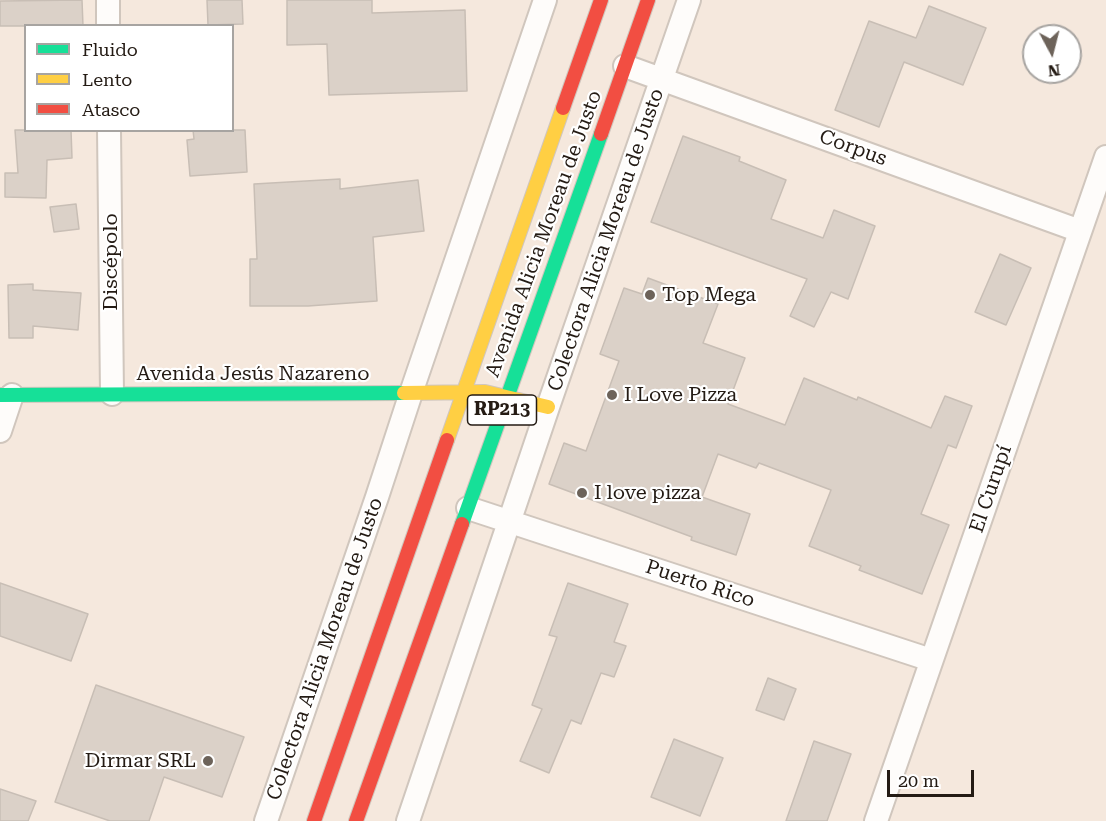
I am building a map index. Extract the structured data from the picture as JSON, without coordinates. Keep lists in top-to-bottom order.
{
  "streets": {
    "main road": ["Avenida Alicia Moreau de Justo", "Avenida Jesús Nazareno", "RP213"],
    "street": [
      "Corpus",
      "Colectora Alicia Moreau de Justo",
      "Discépolo",
      "El Curupí",
      "Puerto Rico"
    ]
  },
  "crossings": [
    ["Corpus", "Avenida Alicia Moreau de Justo"],
    ["Corpus", "Colectora Alicia Moreau de Justo"],
    ["Corpus", "El Curupí"],
    ["Avenida Alicia Moreau de Justo", "Avenida Jesús Nazareno"],
    ["Avenida Alicia Moreau de Justo", "Puerto Rico"],
    ["Colectora Alicia Moreau de Justo", "Avenida Jesús Nazareno"],
    ["Colectora Alicia Moreau de Justo", "Puerto Rico"],
    ["Discépolo", "Avenida Jesús Nazareno"],
    ["El Curupí", "Puerto Rico"]
  ],
  "places": [
    "Top Mega",
    "I Love Pizza",
    "I love pizza",
    "Dirmar SRL"
  ],
  "legend": ["Fluido", "Lento", "Atasco"],
  "scale_bar": "20 m",
  "north": "bottom"
}
